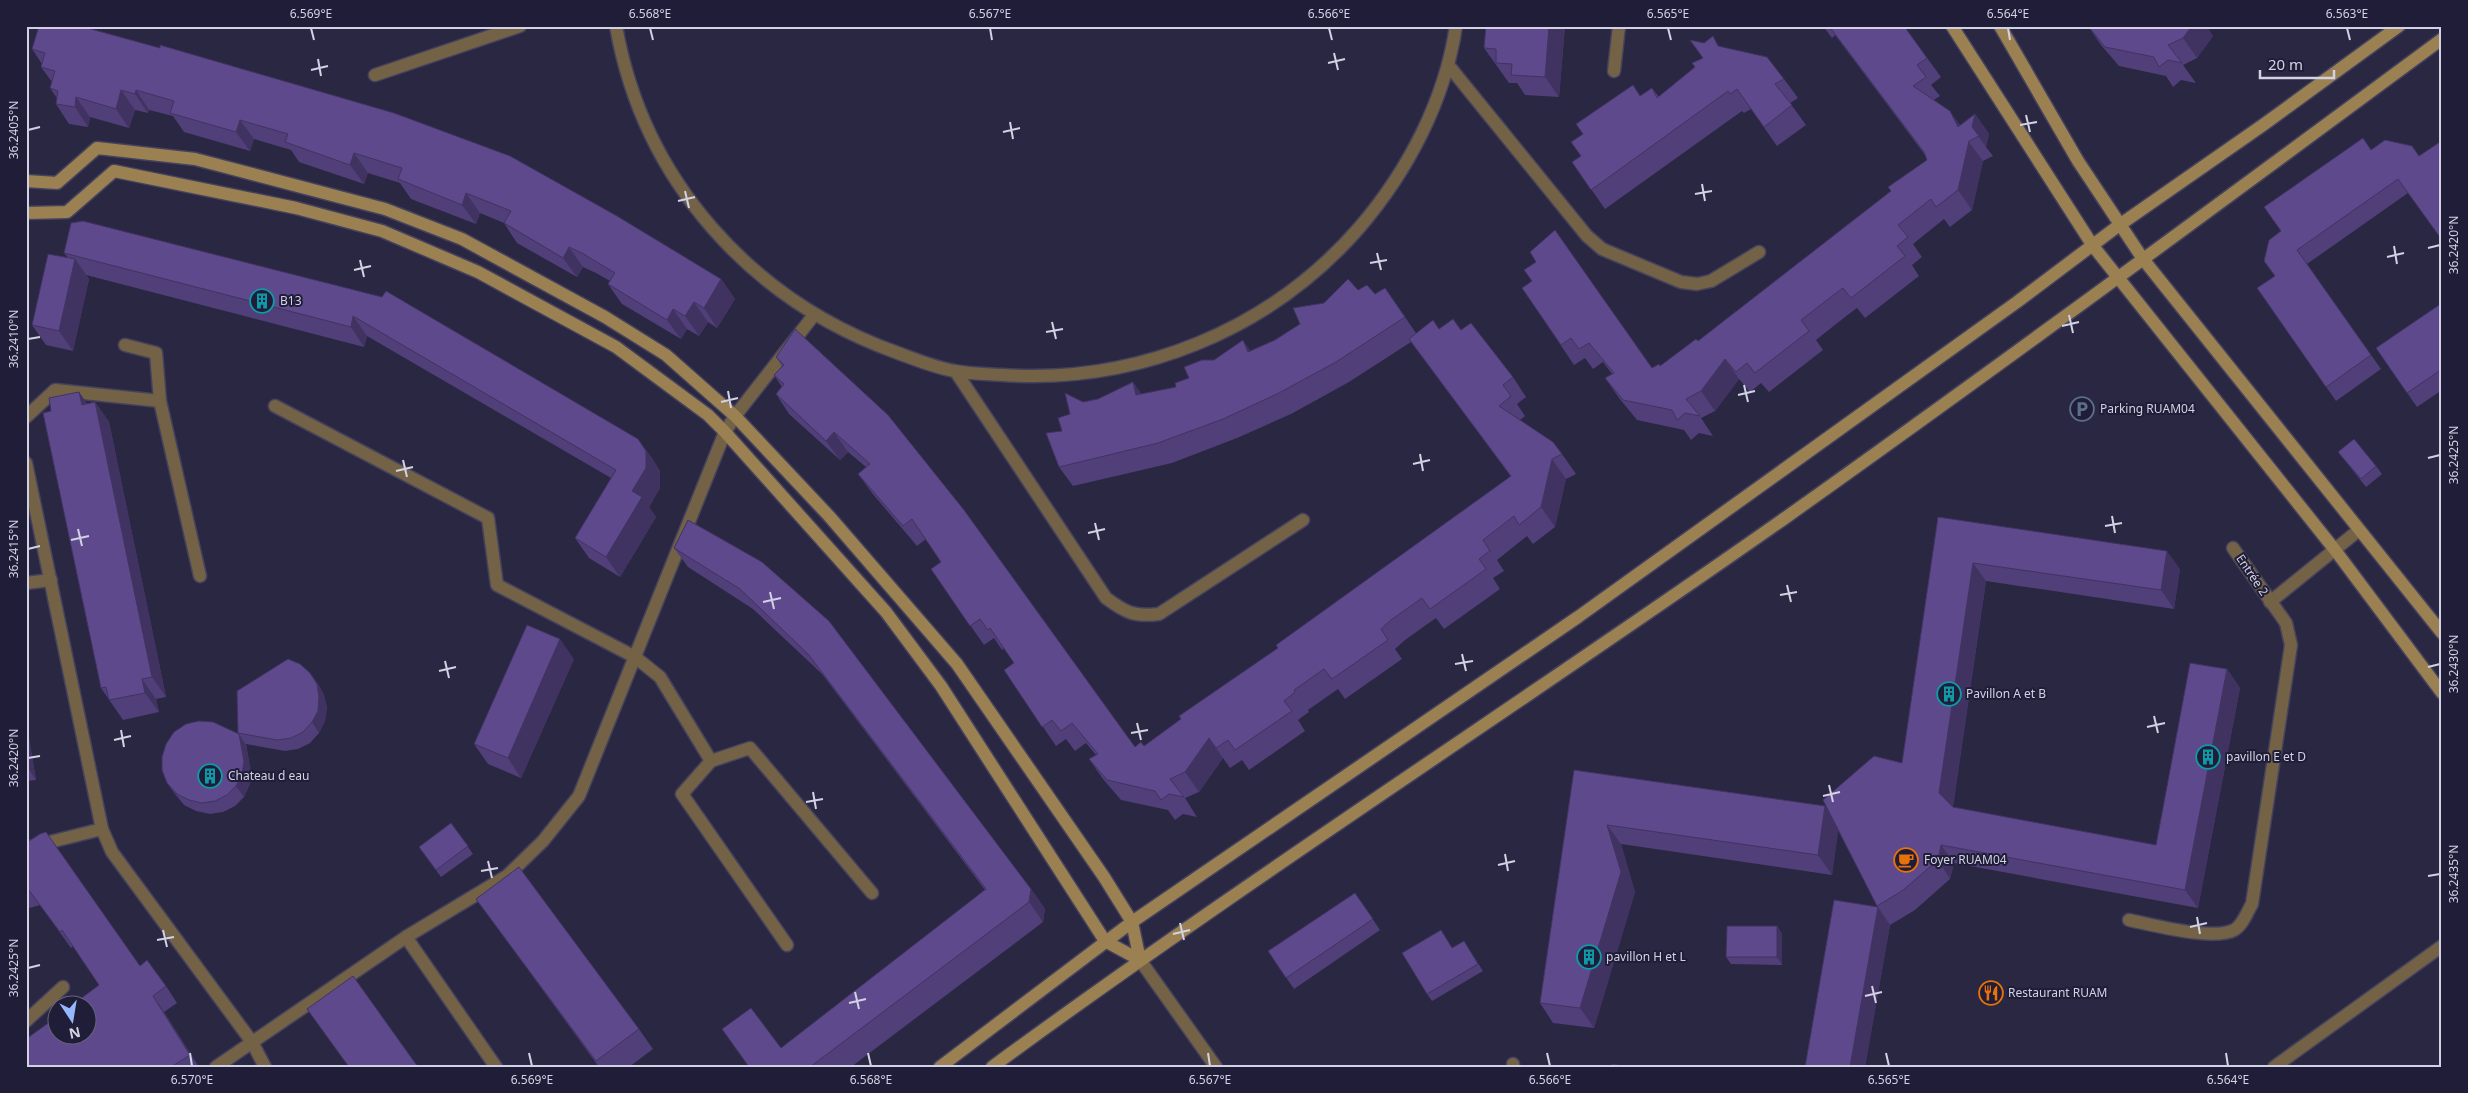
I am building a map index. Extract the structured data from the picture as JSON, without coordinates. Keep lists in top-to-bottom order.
{
  "streets": {
    "street": ["Entrée 2"]
  },
  "places": {
    "building": [
      "B13",
      "Pavillon A et B",
      "pavillon E et D",
      "Chateau d eau",
      "pavillon H et L"
    ],
    "parking": ["Parking RUAM04"],
    "cafe": ["Foyer RUAM04"],
    "restaurant": ["Restaurant RUAM"]
  },
  "scale_bar": "20 m",
  "north": "bottom",
  "coordinates": [
    "6.569°E",
    "6.568°E",
    "6.567°E",
    "6.566°E",
    "6.565°E",
    "6.564°E",
    "6.563°E",
    "36.2405°N",
    "36.2420°N",
    "36.2410°N",
    "36.2425°N",
    "36.2415°N",
    "36.2430°N",
    "36.2435°N",
    "6.570°E"
  ]
}
